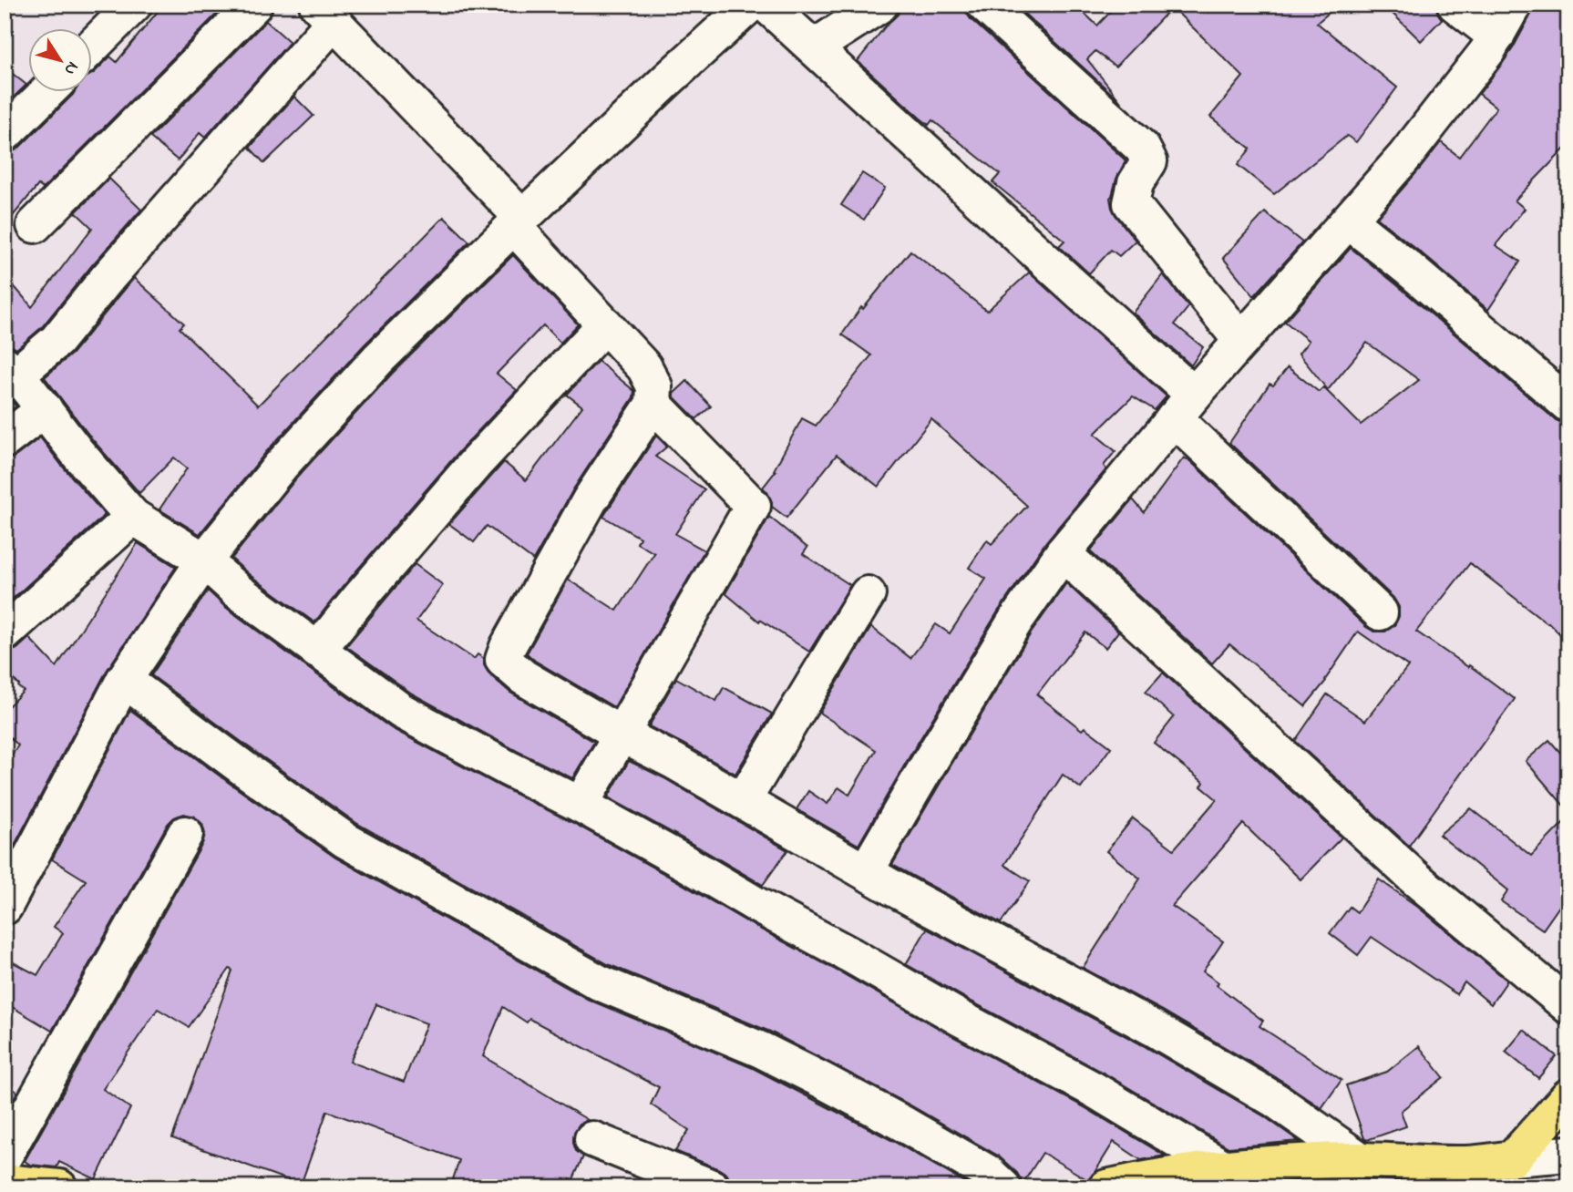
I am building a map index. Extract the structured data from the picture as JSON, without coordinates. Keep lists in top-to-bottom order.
{
  "north": "bottom right"
}
